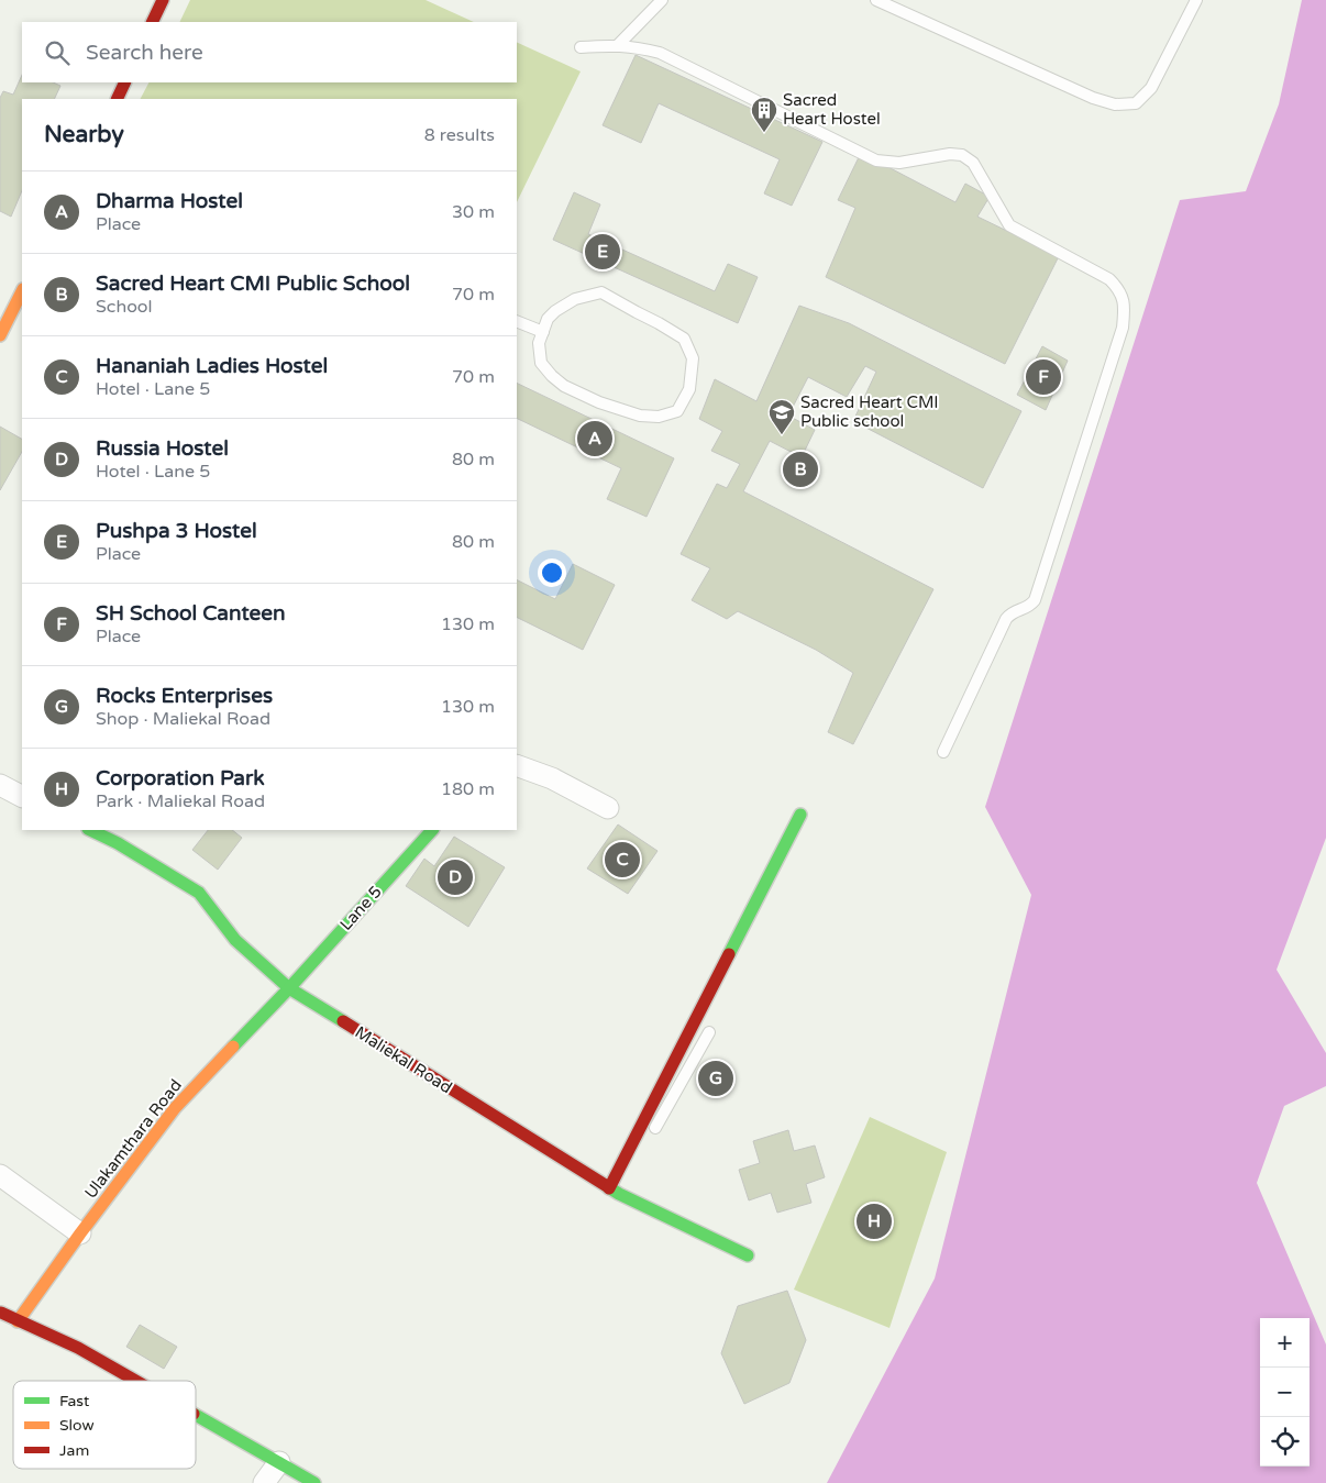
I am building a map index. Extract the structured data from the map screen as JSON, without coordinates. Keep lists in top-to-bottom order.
{
  "streets": {
    "street": ["Lane 5", "Maliekal Road", "Ulakamthara Road"]
  },
  "crossings": [
    ["Lane 5", "Maliekal Road"],
    ["Lane 5", "Ulakamthara Road"],
    ["Maliekal Road", "Ulakamthara Road"]
  ],
  "places": {
    "building": ["Sacred Heart Hostel"],
    "school or university": ["Sacred Heart CMI Public school"]
  },
  "legend": ["Fast", "Slow", "Jam"],
  "page": {
    "search": "Search here",
    "heading": ["Nearby", "8 results"],
    "list": [
      {
        "mark": "A",
        "name": "Dharma Hostel",
        "note": "Place",
        "value": "30 m"
      },
      {
        "mark": "B",
        "name": "Sacred Heart CMI Public School",
        "note": "School",
        "value": "70 m"
      },
      {
        "mark": "C",
        "name": "Hananiah Ladies Hostel",
        "note": "Hotel · Lane 5",
        "value": "70 m"
      },
      {
        "mark": "D",
        "name": "Russia Hostel",
        "note": "Hotel · Lane 5",
        "value": "80 m"
      },
      {
        "mark": "E",
        "name": "Pushpa 3 Hostel",
        "note": "Place",
        "value": "80 m"
      },
      {
        "mark": "F",
        "name": "SH School Canteen",
        "note": "Place",
        "value": "130 m"
      },
      {
        "mark": "G",
        "name": "Rocks Enterprises",
        "note": "Shop · Maliekal Road",
        "value": "130 m"
      },
      {
        "mark": "H",
        "name": "Corporation Park",
        "note": "Park · Maliekal Road",
        "value": "180 m"
      }
    ],
    "pins": [
      "E",
      "F",
      "A",
      "B",
      "C",
      "D",
      "G",
      "H"
    ],
    "map_buttons": ["+", "−"]
  }
}
